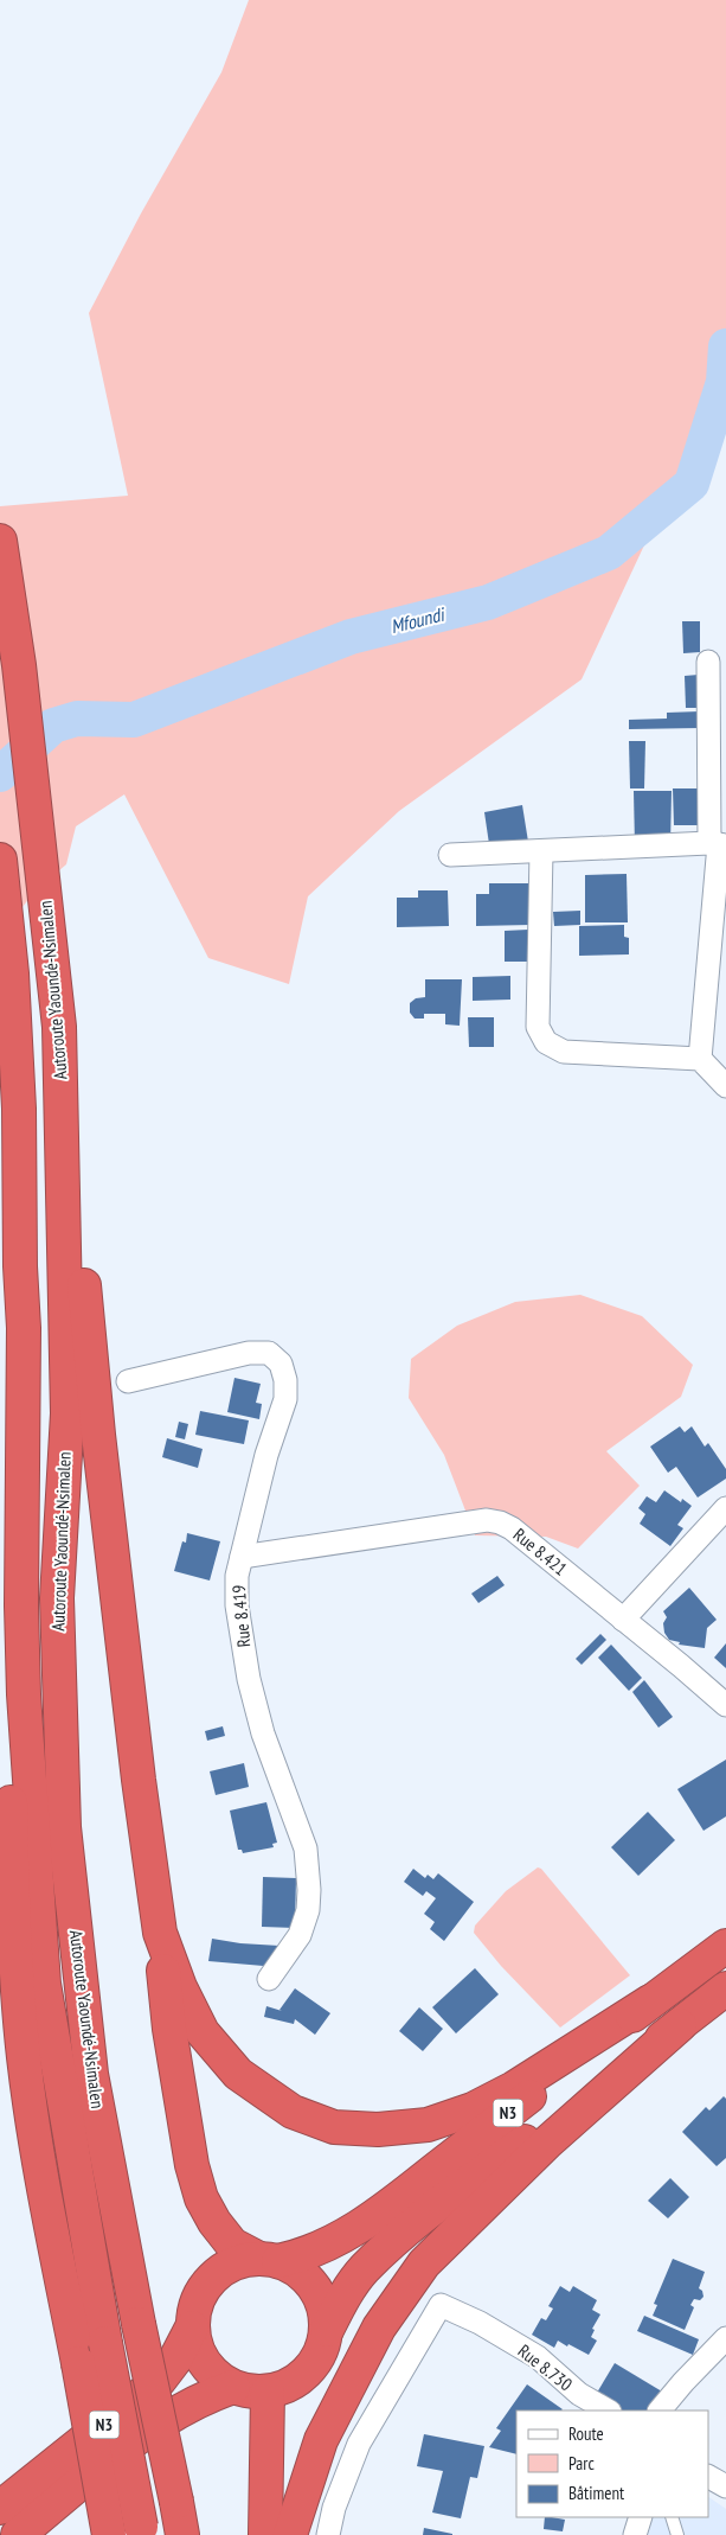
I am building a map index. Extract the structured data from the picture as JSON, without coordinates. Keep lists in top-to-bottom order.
{
  "streets": {
    "highway": ["Autoroute Yaoundé-Nsimalen", "N3"],
    "street": ["Rue 8.421", "Rue 8.419", "Rue 8.730"]
  },
  "crossings": [
    ["Rue 8.421", "Rue 8.419"]
  ],
  "water": ["Mfoundi"],
  "legend": ["Route", "Parc", "Bâtiment"]
}
